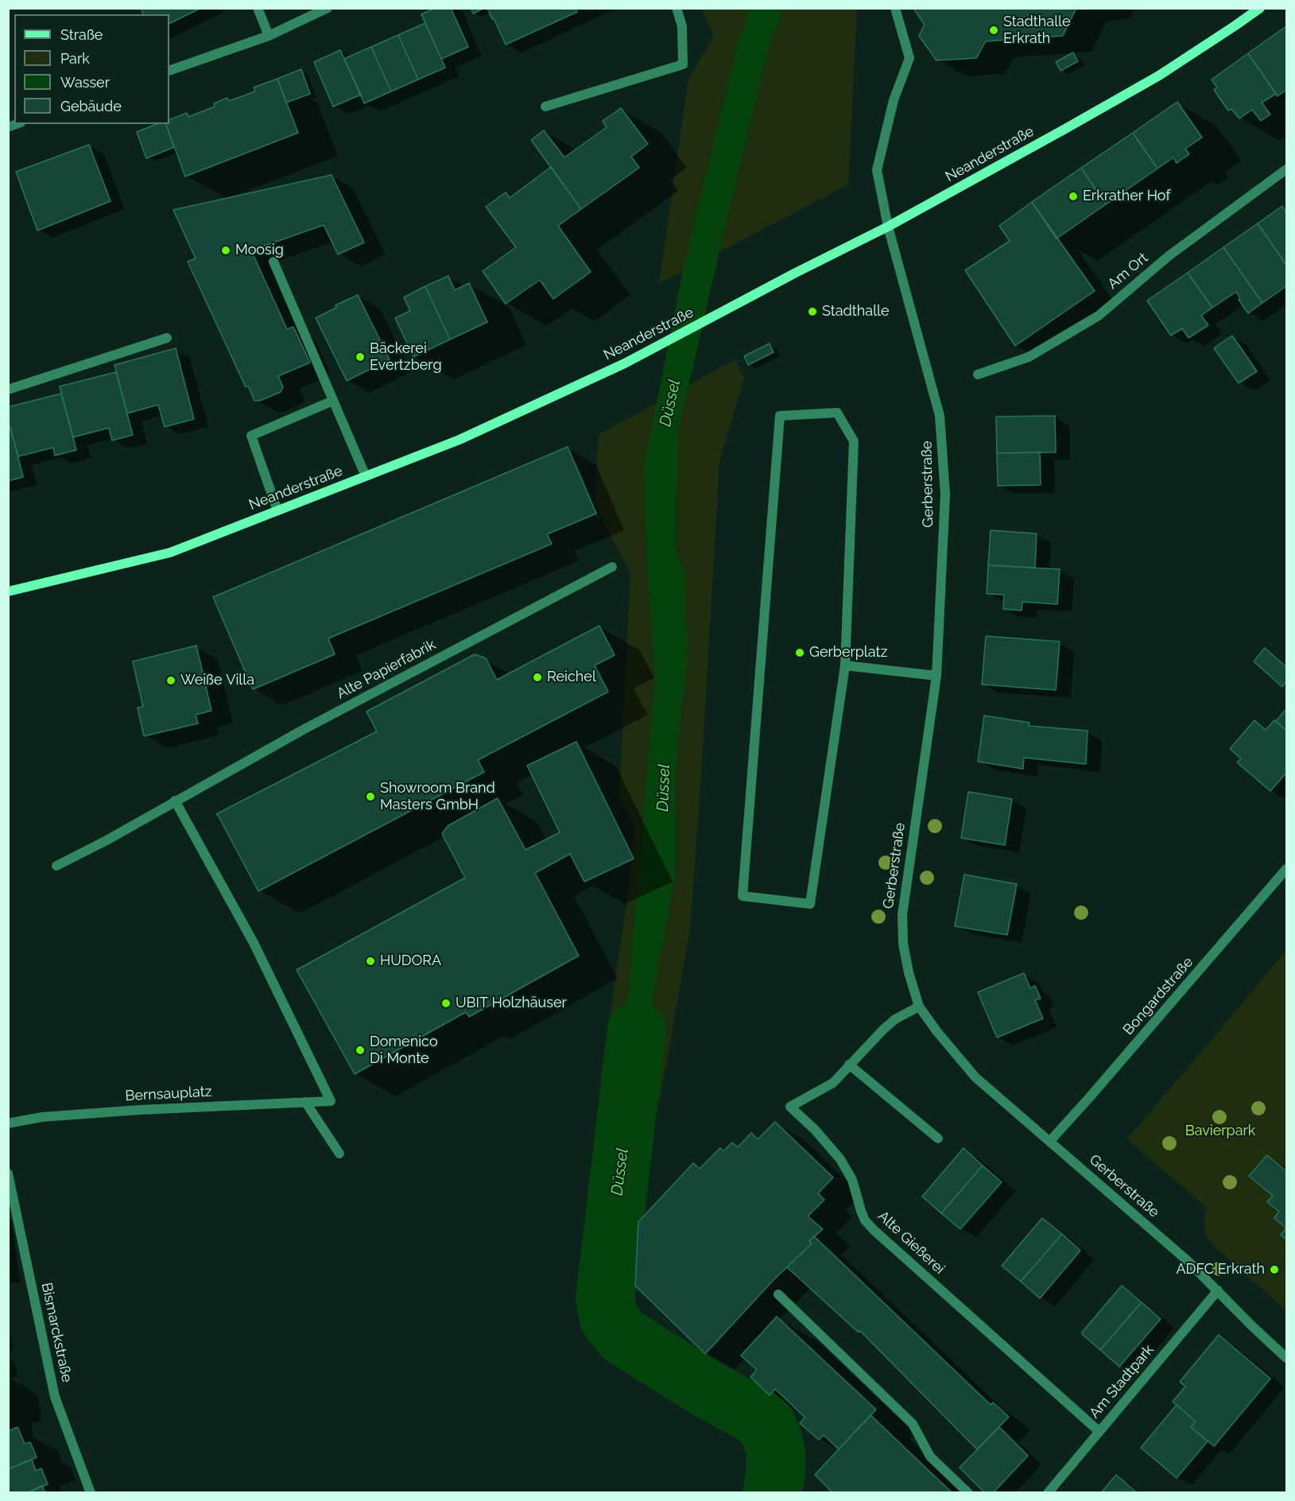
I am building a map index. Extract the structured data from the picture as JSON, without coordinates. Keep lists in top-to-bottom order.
{
  "streets": {
    "main road": ["Neanderstraße"],
    "street": [
      "Am Ort",
      "Gerberstraße",
      "Alte Papierfabrik",
      "Bongardstraße",
      "Bernsauplatz",
      "Alte Gießerei",
      "Bismarckstraße",
      "Am Stadtpark"
    ]
  },
  "crossings": [
    ["Neanderstraße", "Gerberstraße"],
    ["Gerberstraße", "Bongardstraße"],
    ["Gerberstraße", "Alte Gießerei"],
    ["Gerberstraße", "Am Stadtpark"],
    ["Alte Papierfabrik", "Bernsauplatz"],
    ["Alte Gießerei", "Am Stadtpark"]
  ],
  "water": ["Düssel"],
  "parks": ["Bavierpark"],
  "places": [
    "Stadthalle Erkrath",
    "Erkrather Hof",
    "Moosig",
    "Stadthalle",
    "Bäckerei Evertzberg",
    "Gerberplatz",
    "Reichel",
    "Weiße Villa",
    "Showroom Brand Masters GmbH",
    "HUDORA",
    "UBIT Holzhäuser",
    "Domenico Di Monte",
    "ADFC Erkrath"
  ],
  "legend": [
    "Straße",
    "Park",
    "Wasser",
    "Gebäude"
  ]
}
